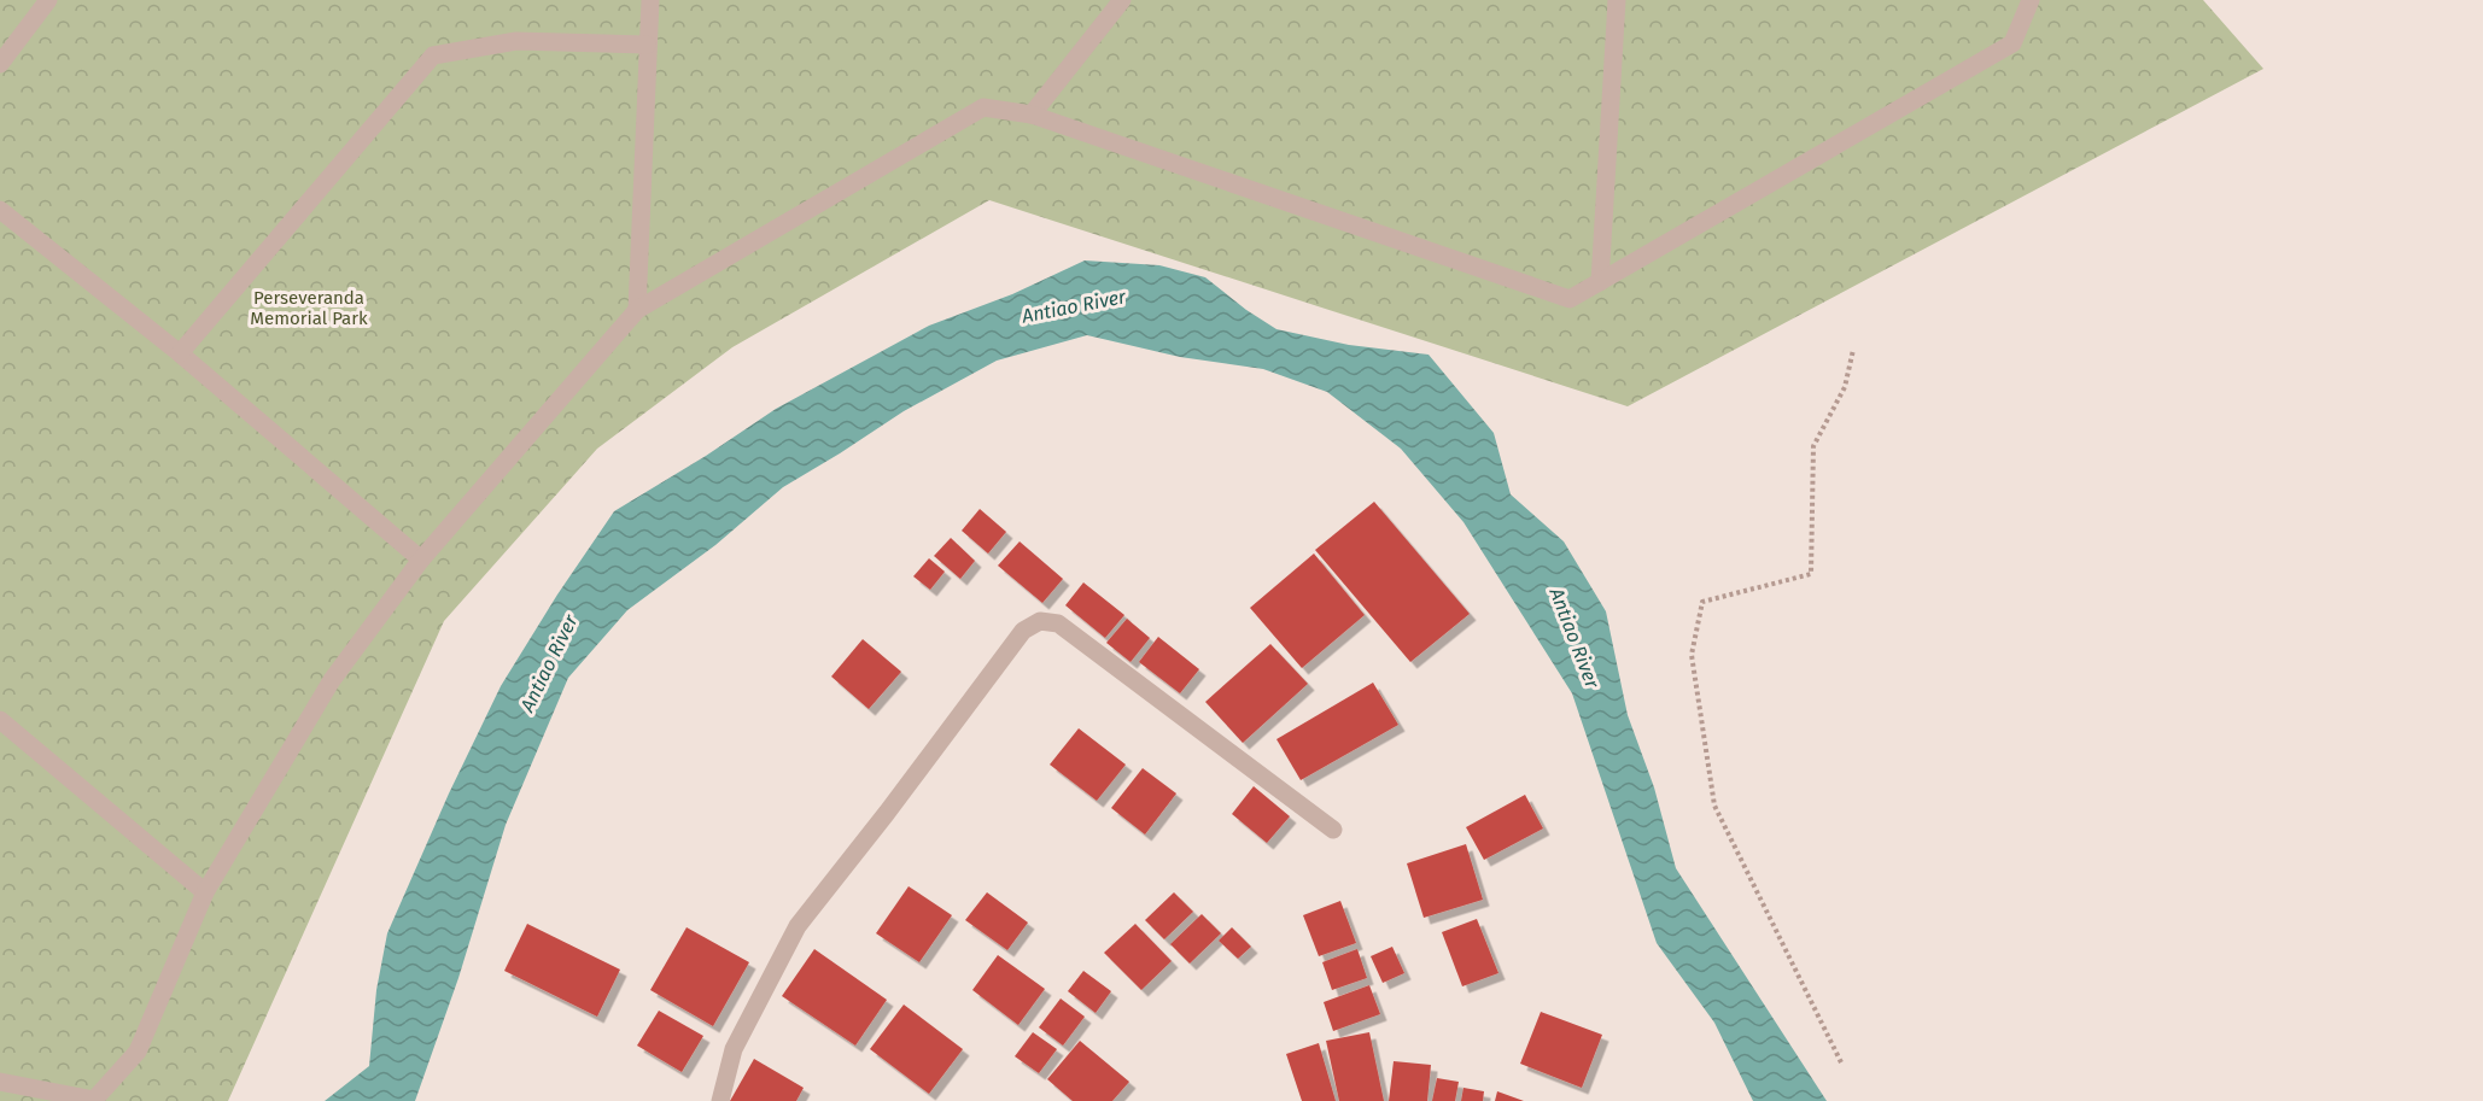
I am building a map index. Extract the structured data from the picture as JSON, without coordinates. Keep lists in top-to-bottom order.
{
  "water": ["Antiao River"],
  "parks": ["Perseveranda Memorial Park"]
}
